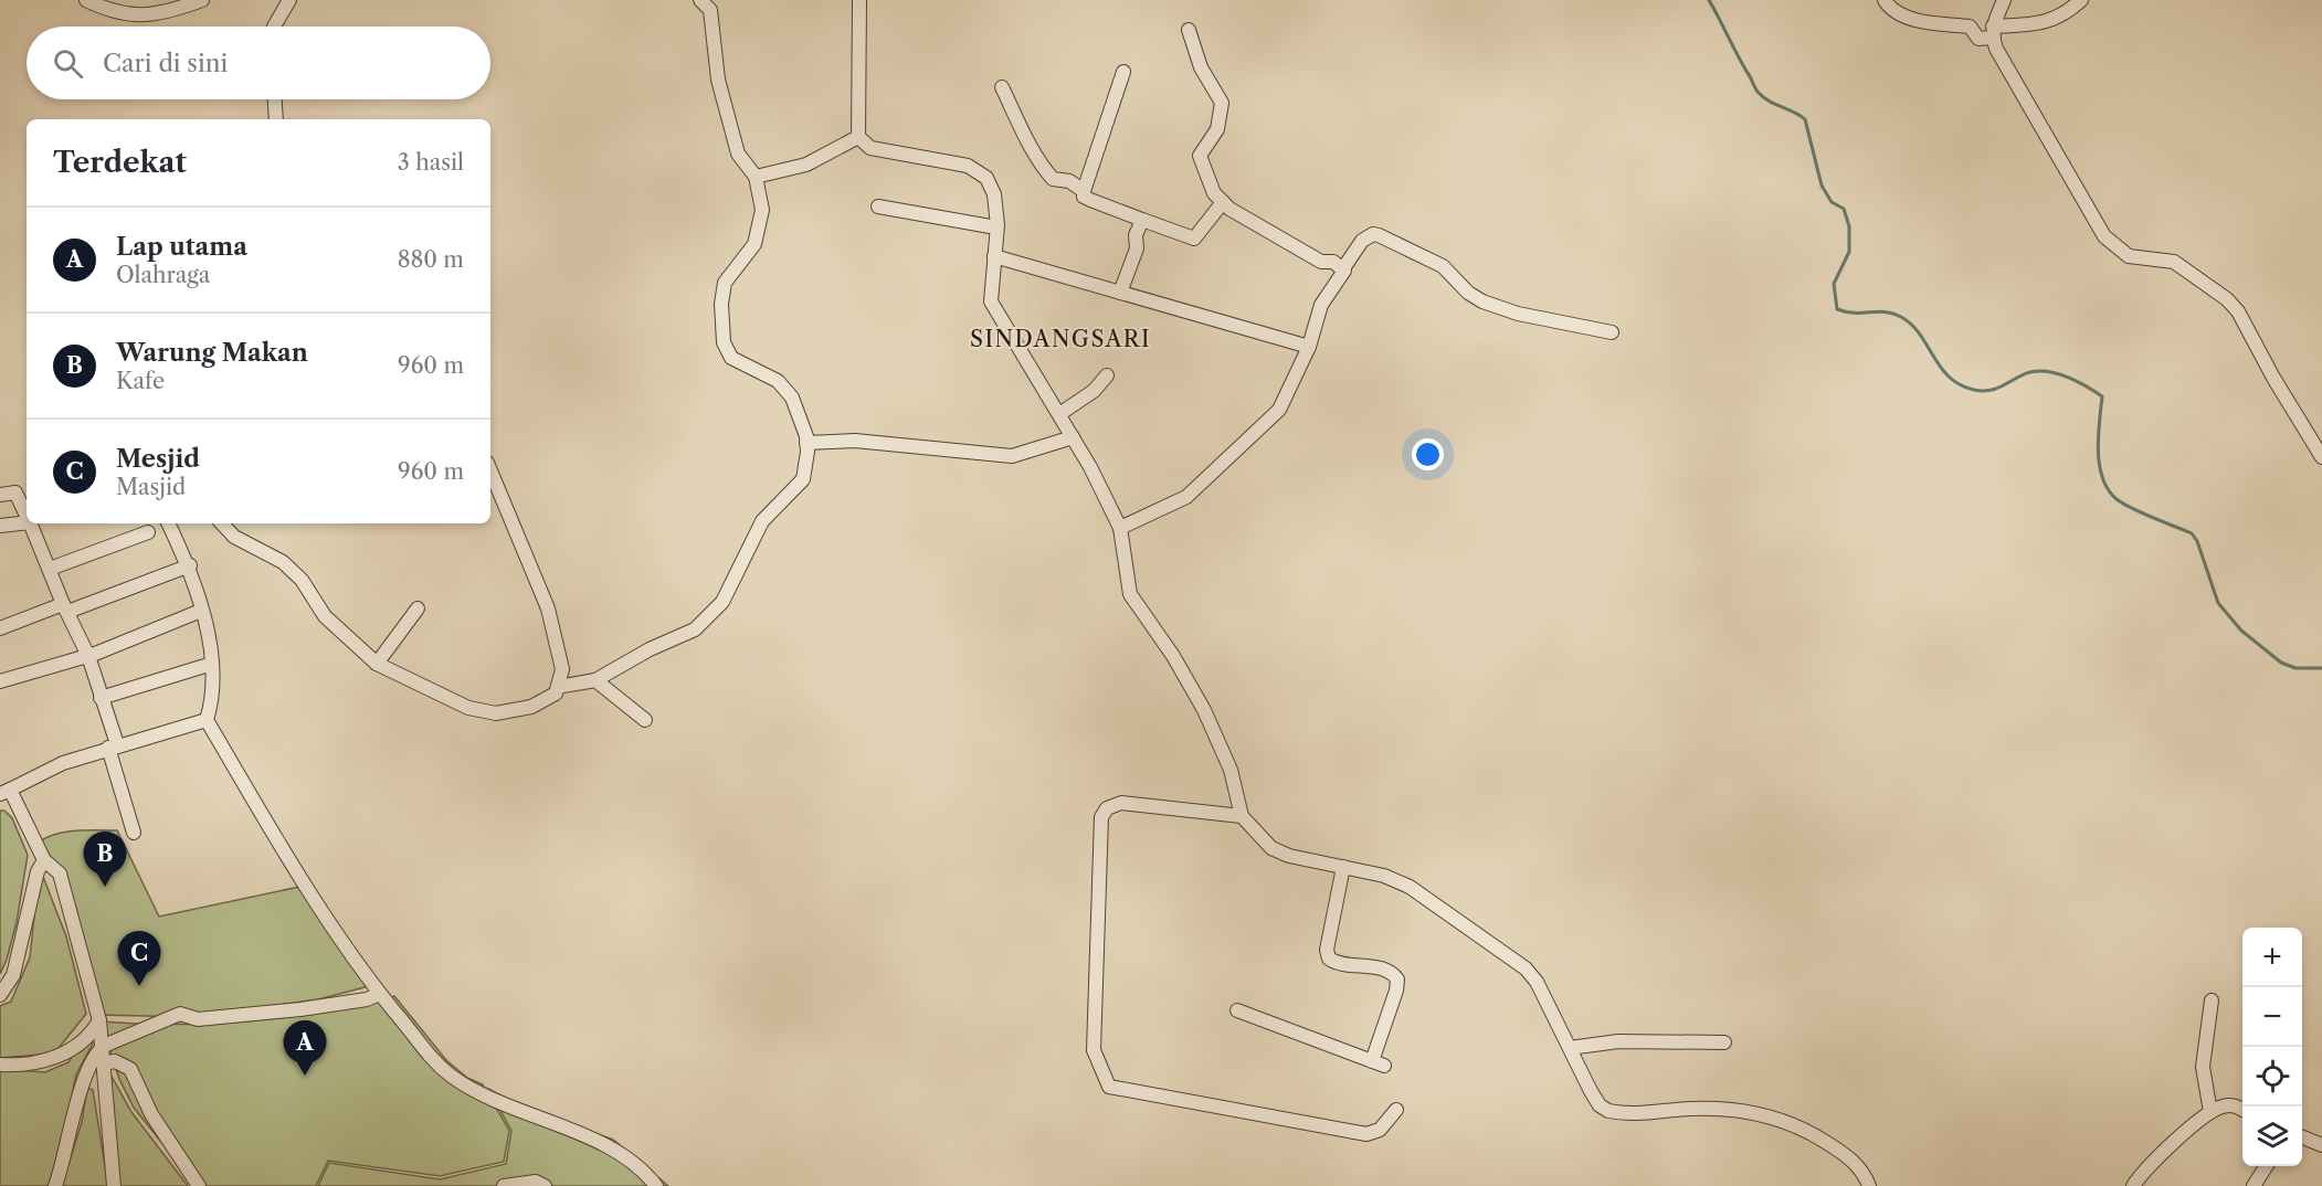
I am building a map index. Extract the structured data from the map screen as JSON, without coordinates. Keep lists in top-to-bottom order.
{
  "districts": ["SINDANGSARI"],
  "page": {
    "search": "Cari di sini",
    "heading": ["Terdekat", "3 hasil"],
    "list": [
      {
        "mark": "A",
        "name": "Lap utama",
        "note": "Olahraga",
        "value": "880 m"
      },
      {
        "mark": "B",
        "name": "Warung Makan",
        "note": "Kafe",
        "value": "960 m"
      },
      {
        "mark": "C",
        "name": "Mesjid",
        "note": "Masjid",
        "value": "960 m"
      }
    ],
    "pins": ["B", "C", "A"],
    "map_buttons": ["+", "−"]
  }
}
